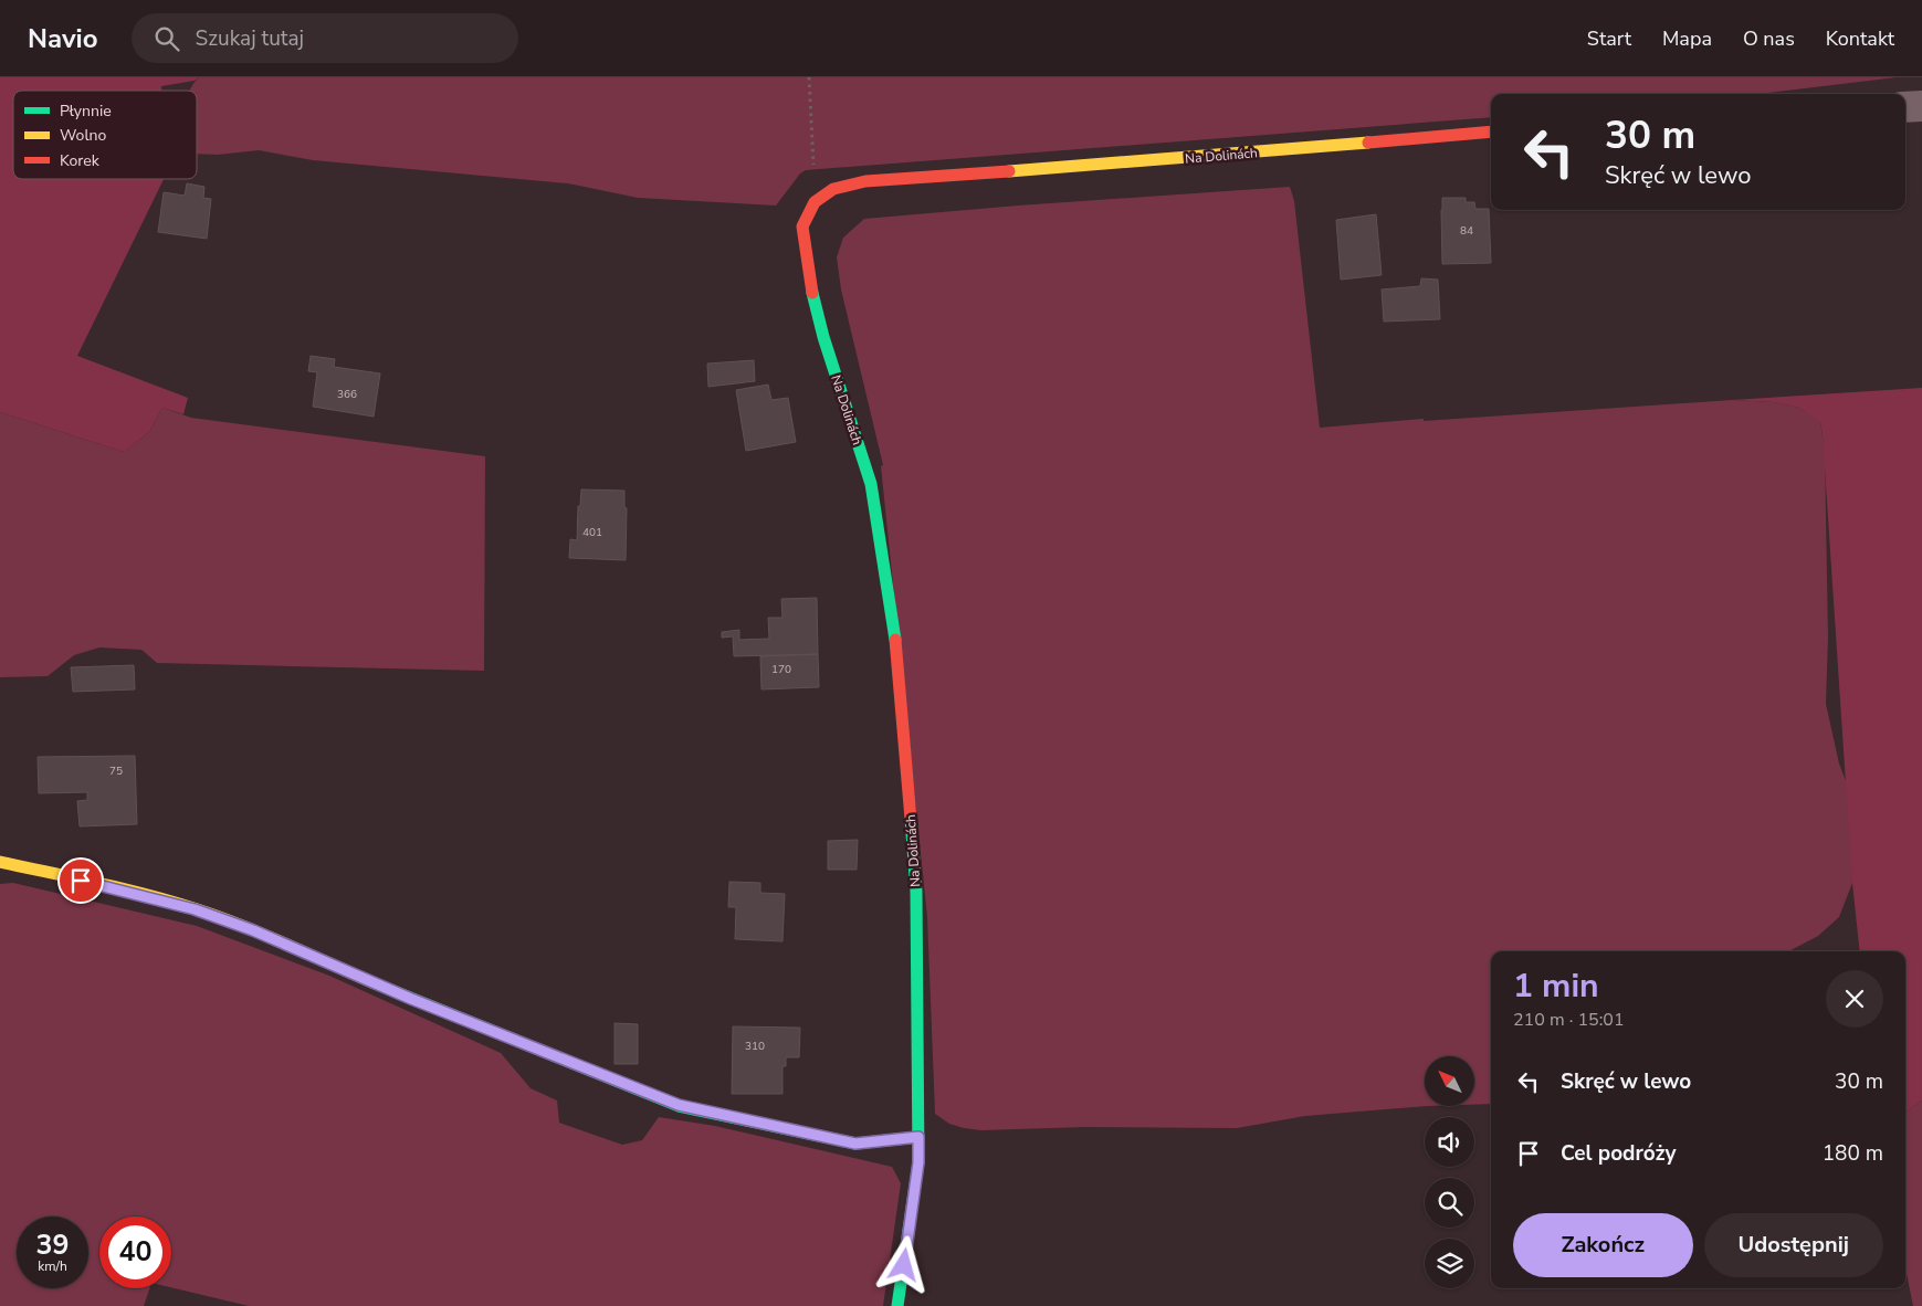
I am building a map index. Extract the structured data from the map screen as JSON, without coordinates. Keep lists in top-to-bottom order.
{
  "streets": {
    "street": ["Na Dolinách"]
  },
  "house_numbers": [
    "84",
    "366",
    "401",
    "170",
    "75",
    "310"
  ],
  "legend": ["Płynnie", "Wolno", "Korek"],
  "north": "top left",
  "page": {
    "header": "Navio",
    "search": "Szukaj tutaj",
    "nav": [
      "Start",
      "Mapa",
      "O nas",
      "Kontakt"
    ],
    "turn": ["30 m", "Skręć w lewo"],
    "heading": ["1 min", "210 m · 15:01"],
    "list": [
      {
        "name": "Skręć w lewo",
        "value": "30 m"
      },
      {
        "name": "Cel podróży",
        "value": "180 m"
      }
    ],
    "buttons": ["Zakończ", "Udostępnij"],
    "speed": "39 km/h",
    "limit": "40"
  }
}
